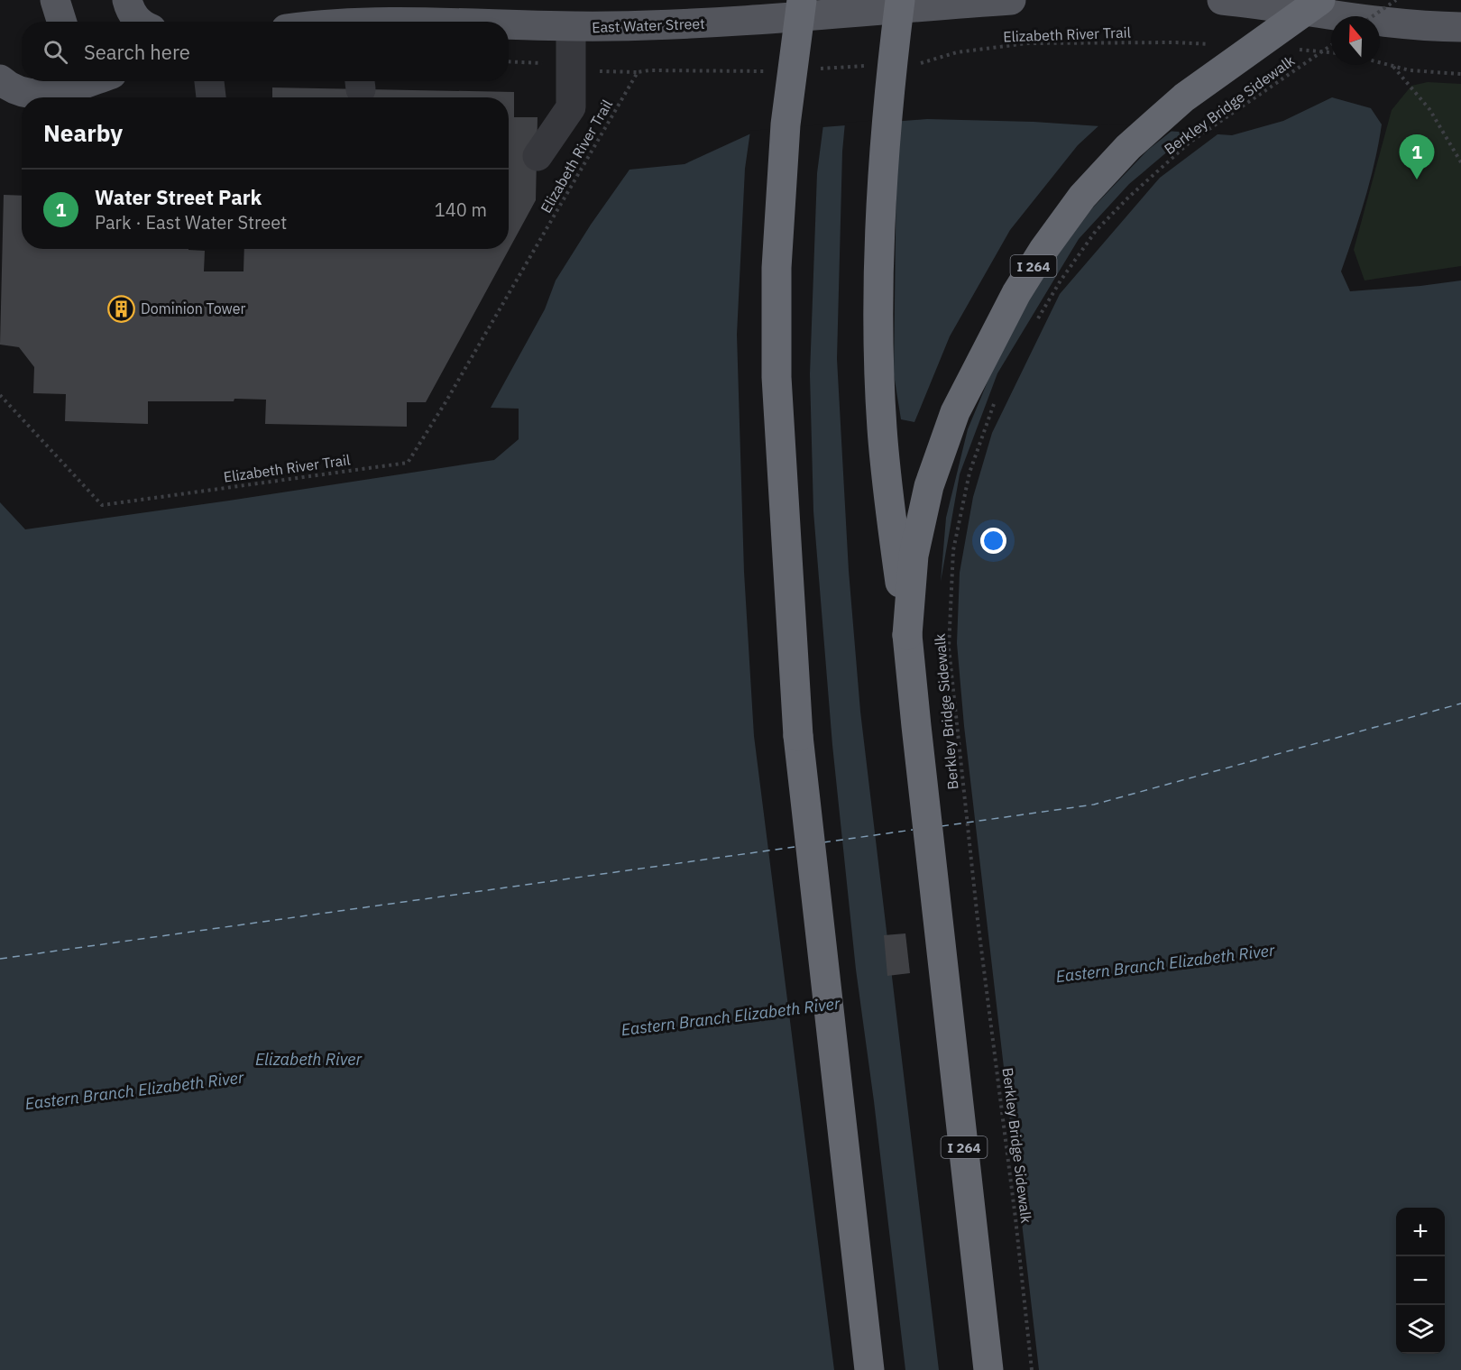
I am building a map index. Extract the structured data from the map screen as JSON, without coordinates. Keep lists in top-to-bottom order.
{
  "streets": {
    "highway": ["I 264"],
    "main road": ["East Water Street"],
    "path": ["Elizabeth River Trail", "Berkley Bridge Sidewalk"]
  },
  "water": ["Eastern Branch Elizabeth River", "Elizabeth River"],
  "places": {
    "building": ["Dominion Tower"]
  },
  "north": "top",
  "page": {
    "search": "Search here",
    "heading": "Nearby",
    "pins": "1",
    "list": [
      {
        "mark": "1",
        "name": "Water Street Park",
        "note": "Park · East Water Street",
        "value": "140 m"
      }
    ],
    "map_buttons": ["+", "−"]
  }
}
